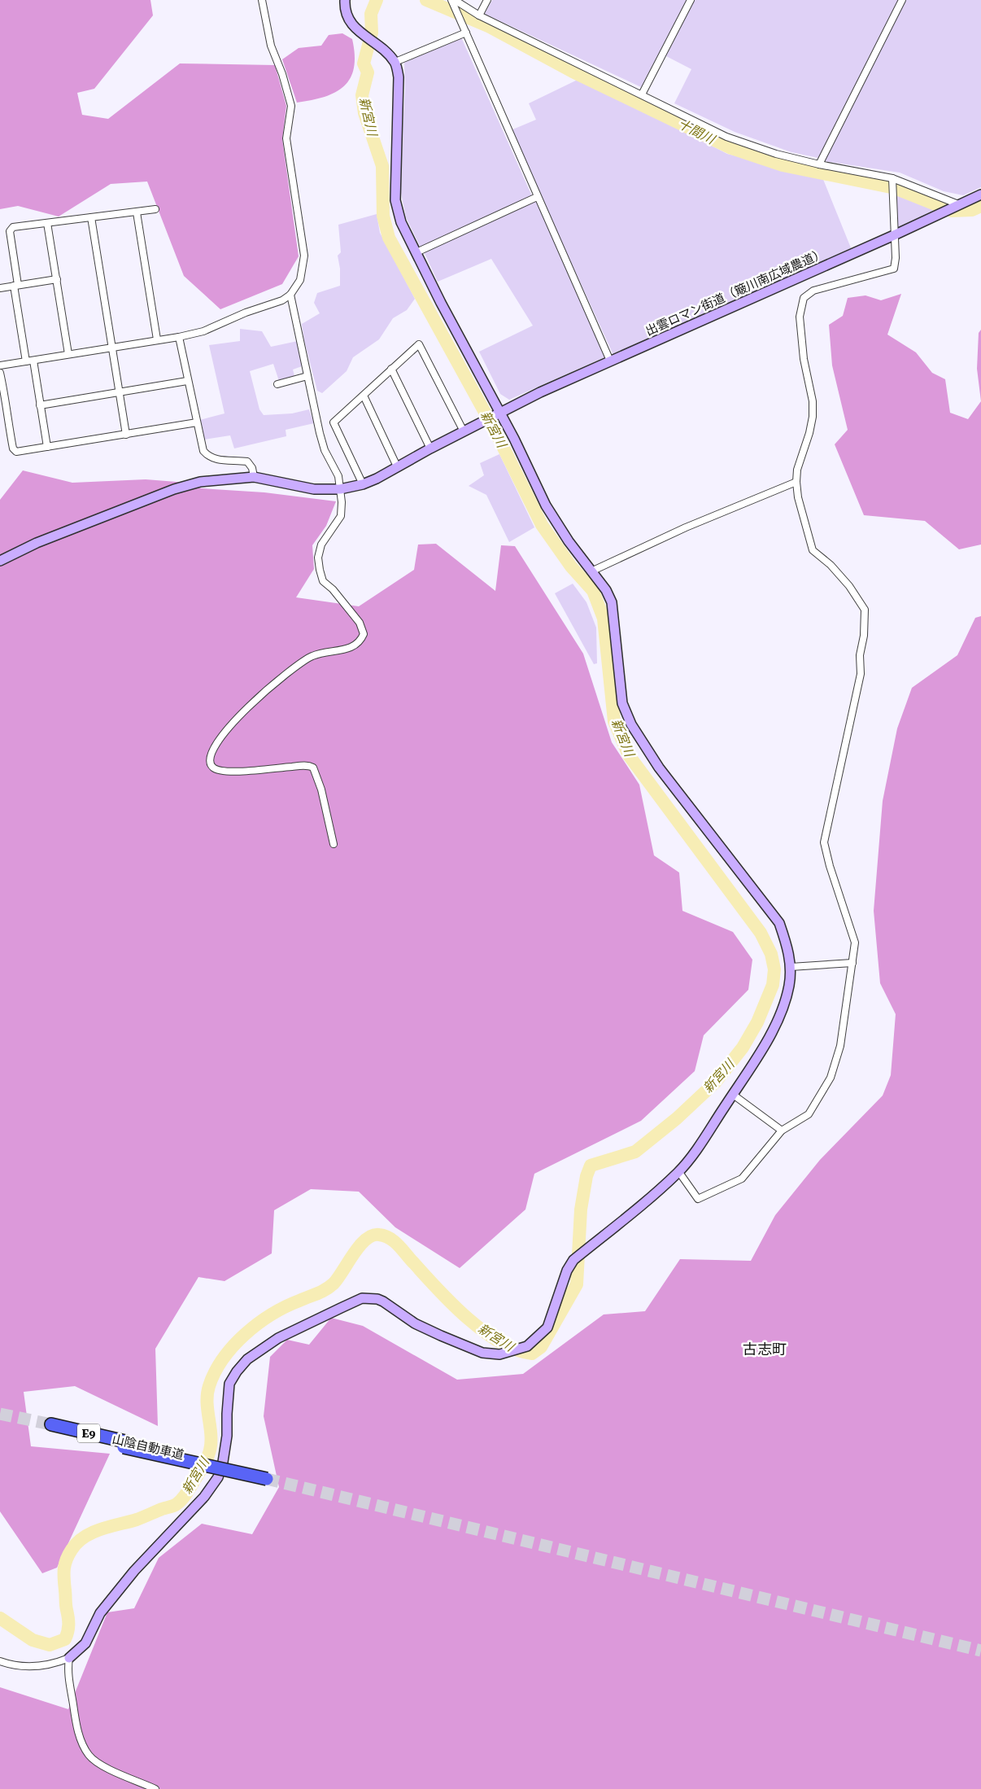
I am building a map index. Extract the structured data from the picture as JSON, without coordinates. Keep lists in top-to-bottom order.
{
  "streets": {
    "highway": ["E9", "山陰自動車道"],
    "street": ["出雲ロマン街道（簸川南広域農道）"]
  },
  "districts": ["古志町"],
  "water": ["新宮川", "十間川"]
}
